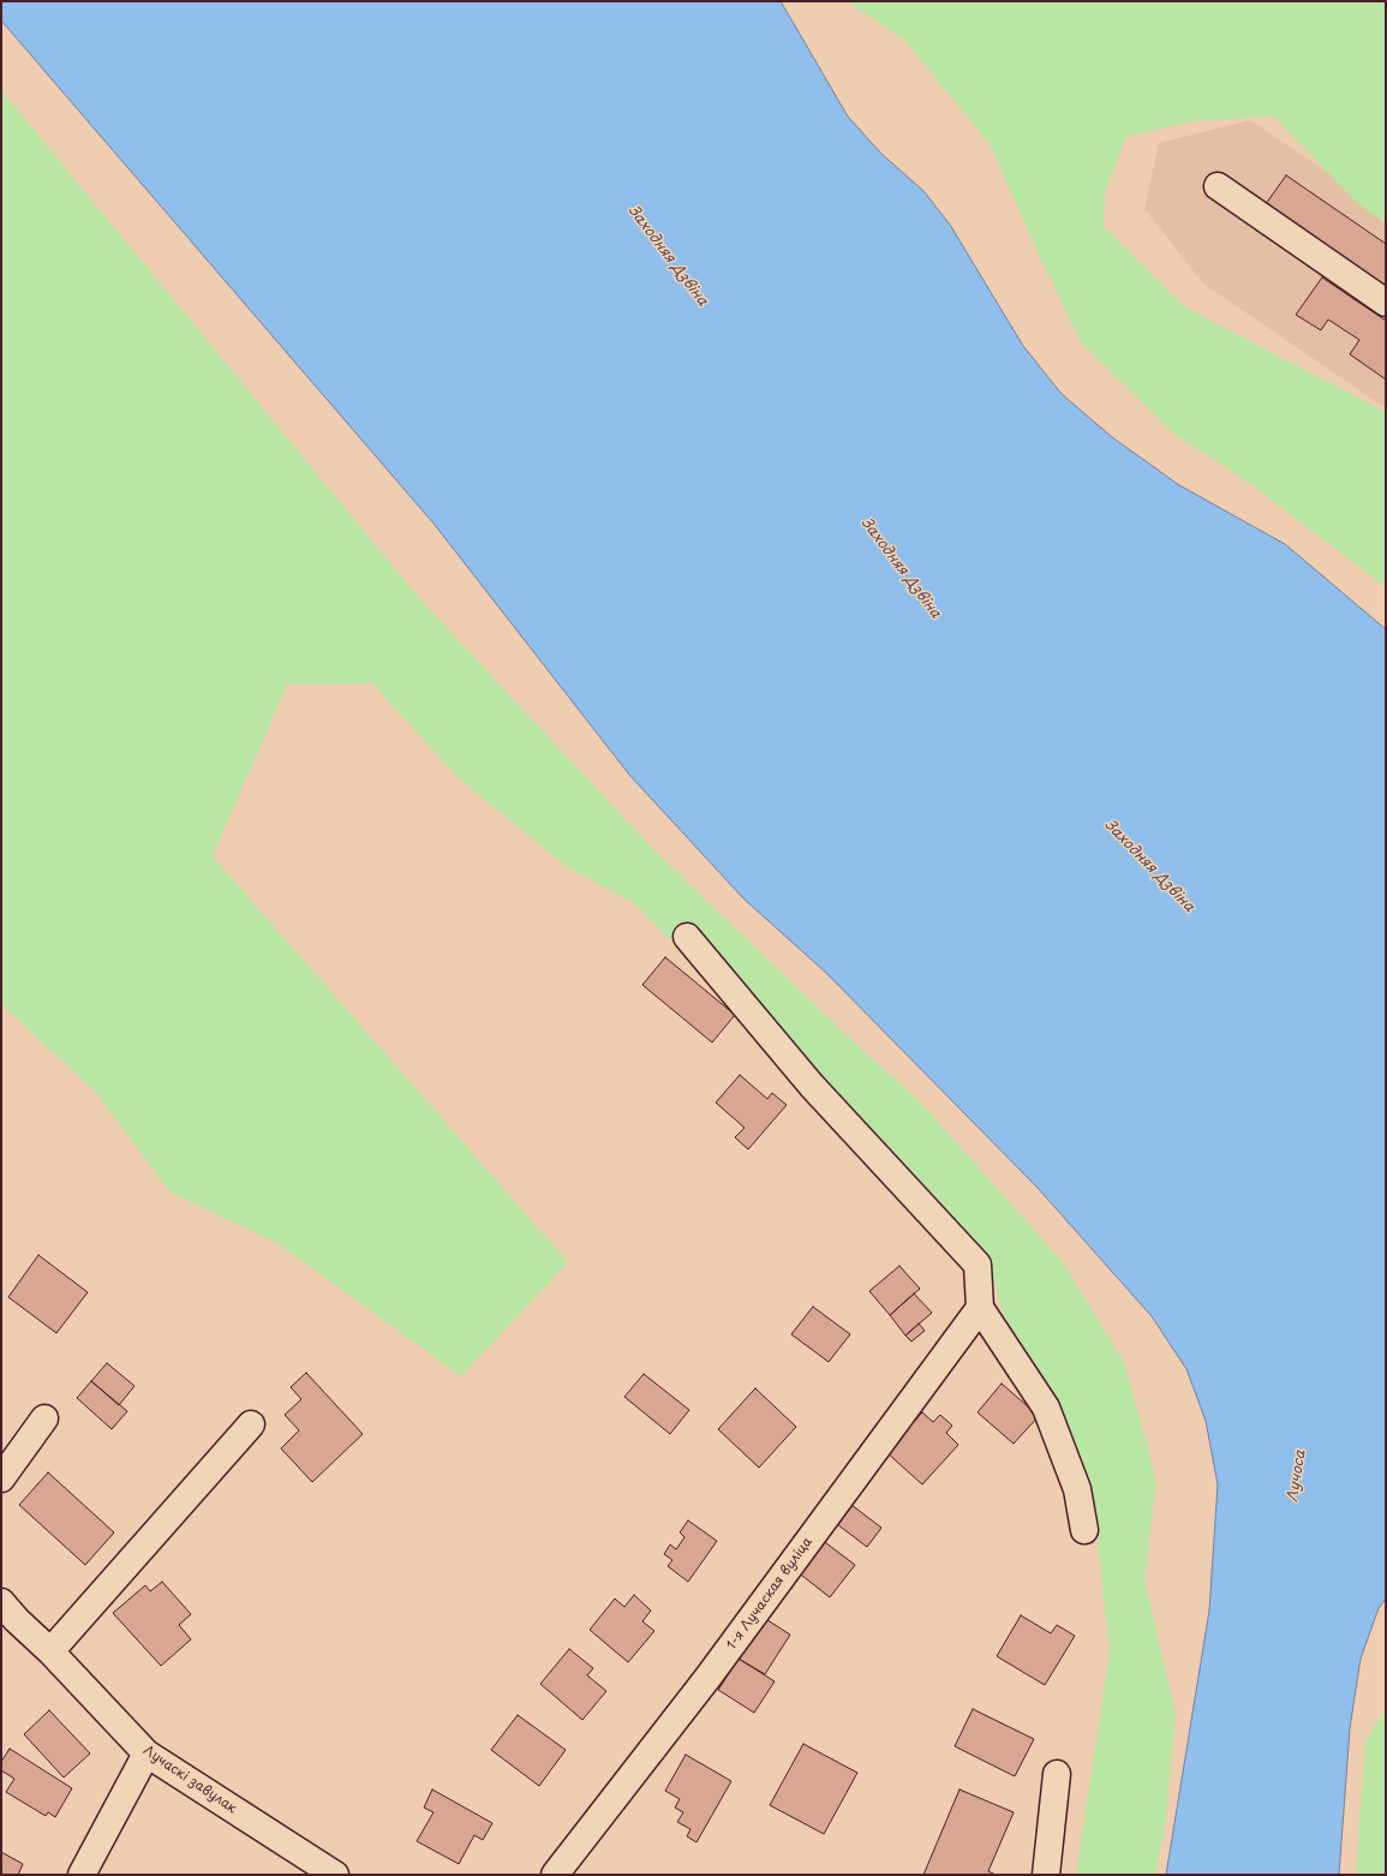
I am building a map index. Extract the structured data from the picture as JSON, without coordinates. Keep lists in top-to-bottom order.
{
  "streets": {
    "street": ["1-я Лучаская вуліца", "Лучаскі завулак"]
  },
  "water": ["Заходняя Дзвіна", "Лучоса"]
}
